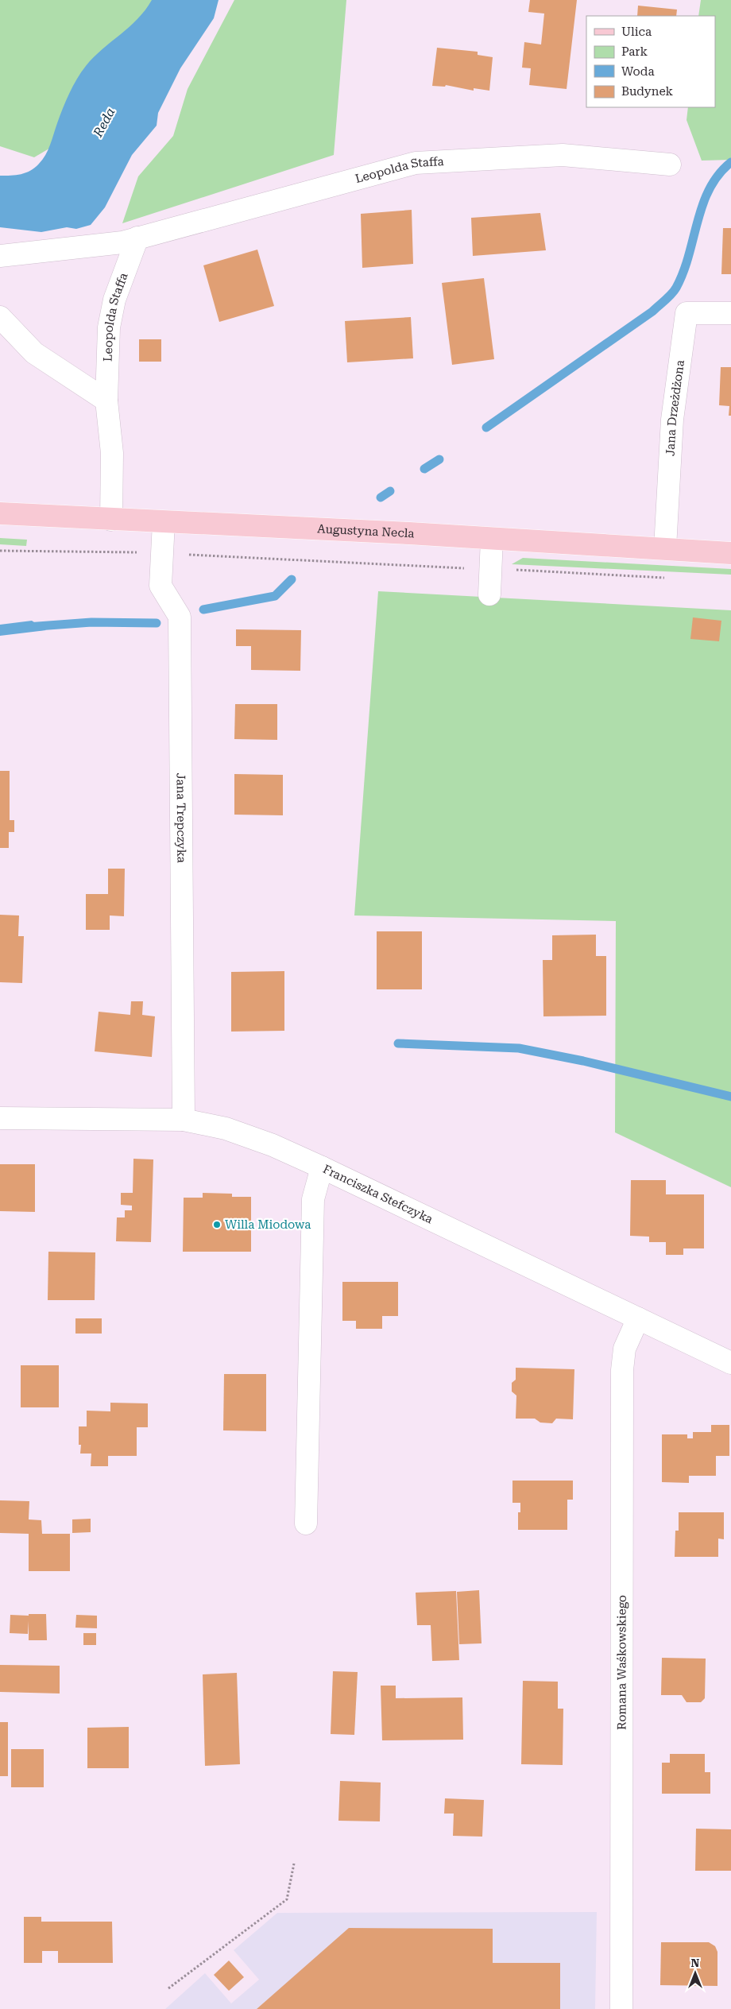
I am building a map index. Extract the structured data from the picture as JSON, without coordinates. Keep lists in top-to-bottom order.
{
  "streets": {
    "main road": ["Augustyna Necla"],
    "street": [
      "Leopolda Staffa",
      "Jana Drzeżdżona",
      "Jana Trepczyka",
      "Franciszka Stefczyka",
      "Romana Waśkowskiego"
    ]
  },
  "crossings": [
    ["Leopolda Staffa", "Augustyna Necla"],
    ["Jana Drzeżdżona", "Augustyna Necla"],
    ["Augustyna Necla", "Jana Trepczyka"],
    ["Jana Trepczyka", "Franciszka Stefczyka"],
    ["Franciszka Stefczyka", "Romana Waśkowskiego"]
  ],
  "water": ["Reda"],
  "places": ["Willa Miodowa"],
  "legend": [
    "Ulica",
    "Park",
    "Woda",
    "Budynek"
  ],
  "north": "top"
}
